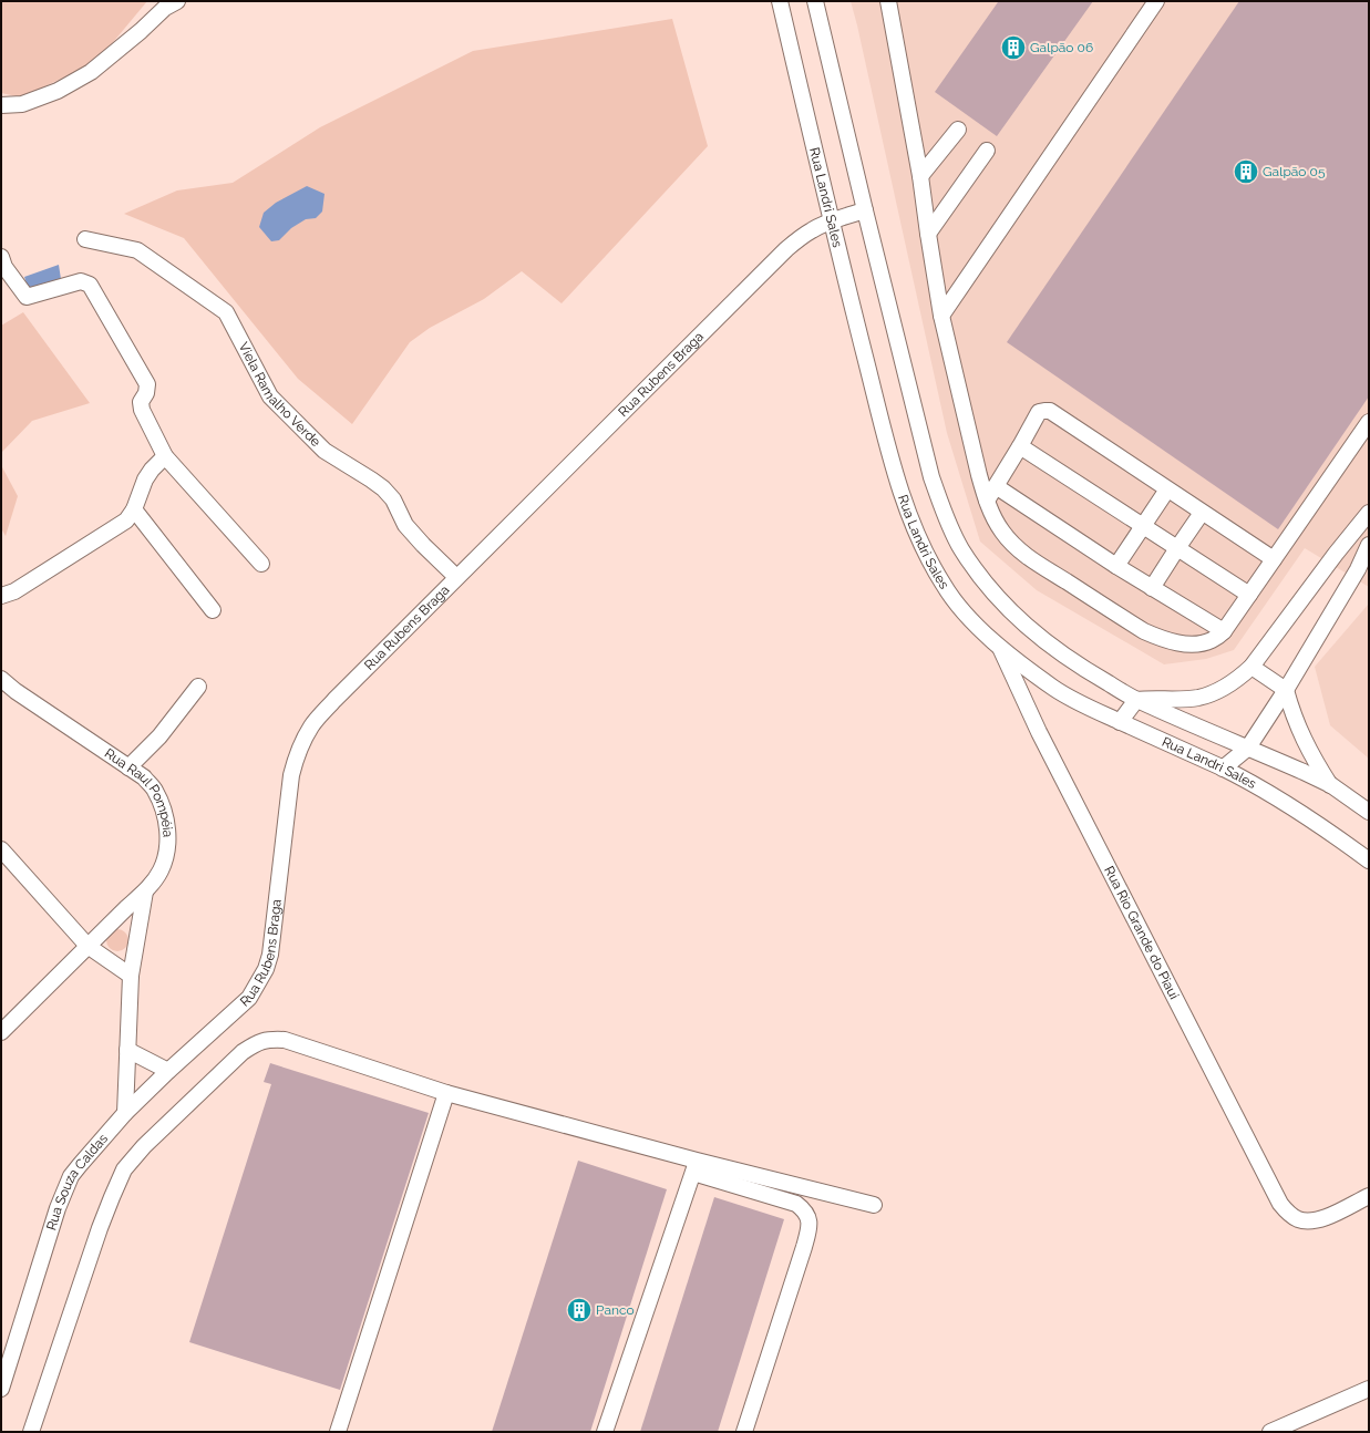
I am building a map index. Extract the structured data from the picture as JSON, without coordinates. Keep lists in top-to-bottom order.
{
  "streets": {
    "street": [
      "Rua Landri Sales",
      "Rua Rubens Braga",
      "Viela Ramalho Verde",
      "Rua Raul Pompéia",
      "Rua Rio Grande do Piaui",
      "Rua Souza Caldas"
    ]
  },
  "crossings": [
    ["Rua Landri Sales", "Rua Rubens Braga"],
    ["Rua Landri Sales", "Rua Rio Grande do Piaui"],
    ["Rua Rubens Braga", "Viela Ramalho Verde"],
    ["Rua Rubens Braga", "Rua Souza Caldas"]
  ],
  "places": {
    "building": ["Galpão 06", "Galpão 05", "Panco"]
  }
}
